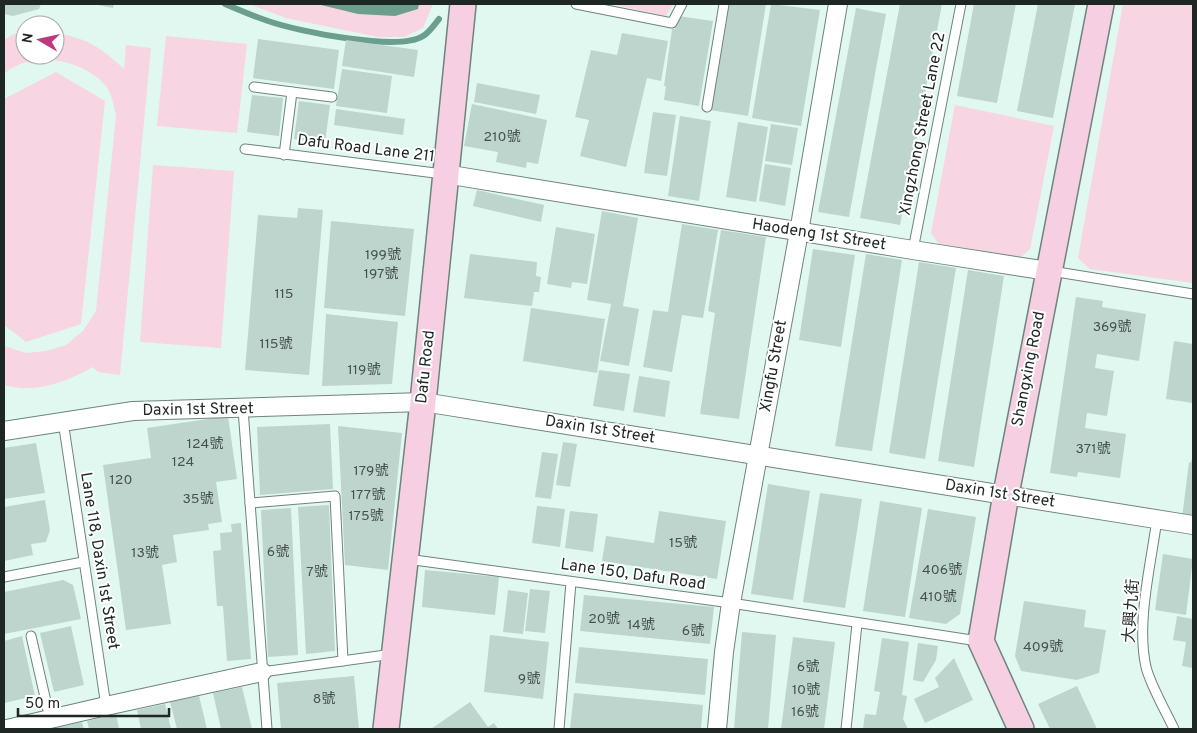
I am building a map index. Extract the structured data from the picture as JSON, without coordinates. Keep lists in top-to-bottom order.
{
  "streets": {
    "street": [
      "Haodeng 1st Street",
      "Xingfu Street",
      "Dafu Road",
      "Shangxing Road",
      "Daxin 1st Street"
    ],
    "lane": [
      "Xingzhong Street Lane 22",
      "Dafu Road Lane 211",
      "Lane 118, Daxin 1st Street",
      "Lane 150, Dafu Road",
      "大興九街"
    ]
  },
  "crossings": [
    ["Xingzhong Street Lane 22", "Haodeng 1st Street"],
    ["Dafu Road Lane 211", "Haodeng 1st Street"],
    ["Dafu Road Lane 211", "Dafu Road"],
    ["Haodeng 1st Street", "Xingfu Street"],
    ["Haodeng 1st Street", "Dafu Road"],
    ["Haodeng 1st Street", "Shangxing Road"],
    ["Xingfu Street", "Daxin 1st Street"],
    ["Xingfu Street", "Lane 150, Dafu Road"],
    ["Dafu Road", "Daxin 1st Street"],
    ["Dafu Road", "Lane 150, Dafu Road"],
    ["Shangxing Road", "Daxin 1st Street"],
    ["Shangxing Road", "Lane 150, Dafu Road"],
    ["Daxin 1st Street", "Lane 118, Daxin 1st Street"],
    ["Daxin 1st Street", "大興九街"]
  ],
  "house_numbers": [
    "210號",
    "199號",
    "197號",
    "115",
    "369號",
    "115號",
    "119號",
    "124號",
    "371號",
    "124",
    "179號",
    "120",
    "177號",
    "35號",
    "175號",
    "15號",
    "6號",
    "13號",
    "406號",
    "7號",
    "410號",
    "20號",
    "14號",
    "6號",
    "409號",
    "6號",
    "9號",
    "10號",
    "8號",
    "16號"
  ],
  "scale_bar": "50 m",
  "north": "left"
}
